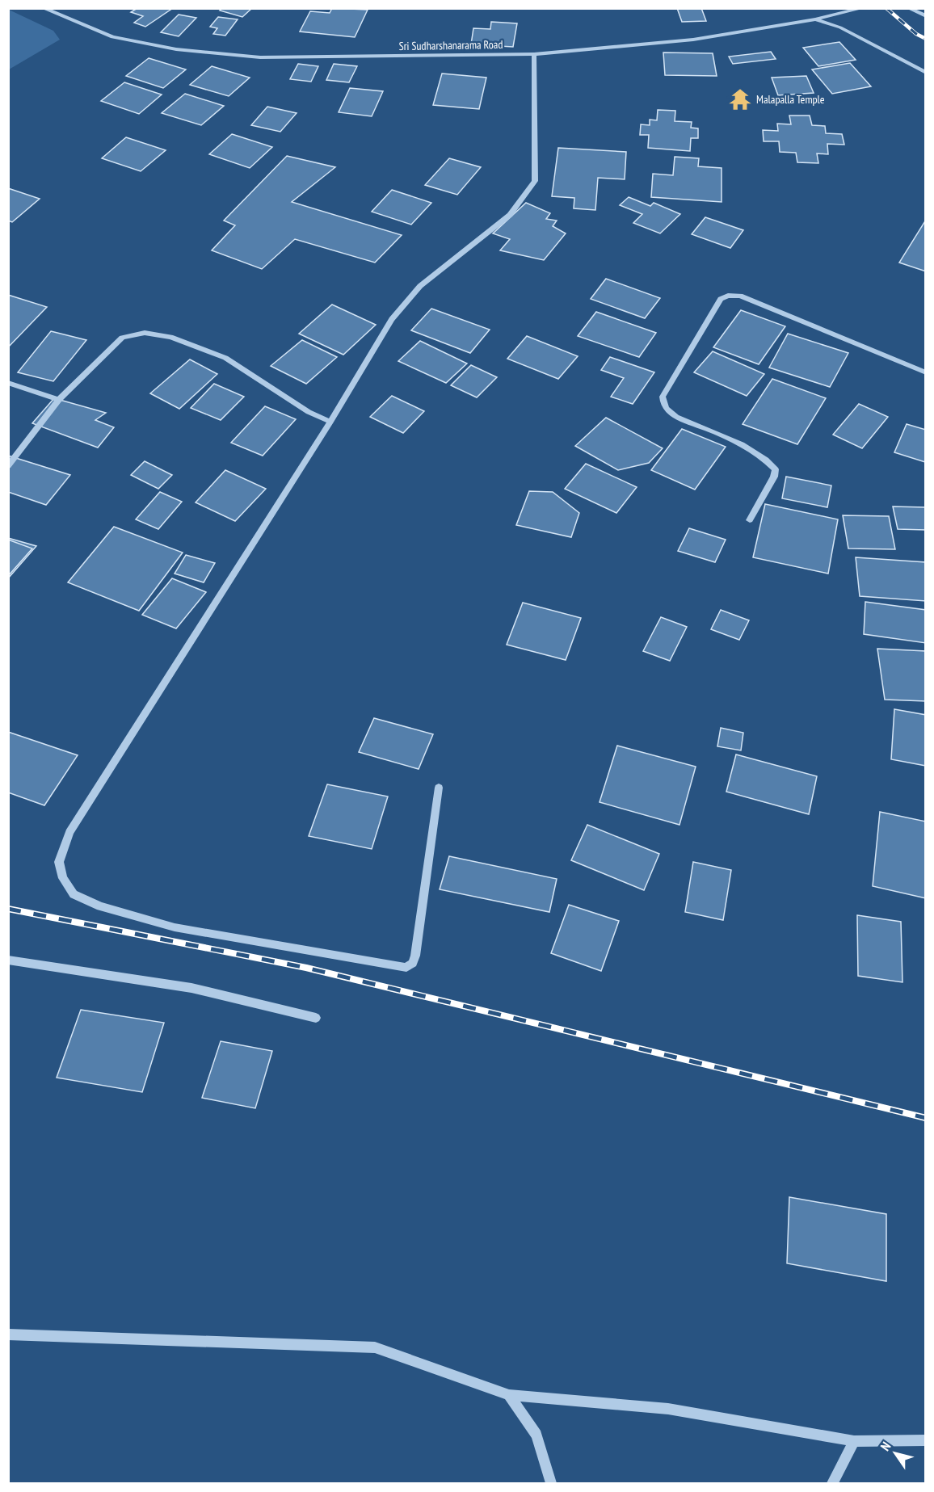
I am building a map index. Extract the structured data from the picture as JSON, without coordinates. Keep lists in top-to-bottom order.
{
  "streets": {
    "street": ["Sri Sudharshanarama Road"]
  },
  "places": {
    "temple": ["Malapalla Temple"]
  },
  "north": "top left"
}
